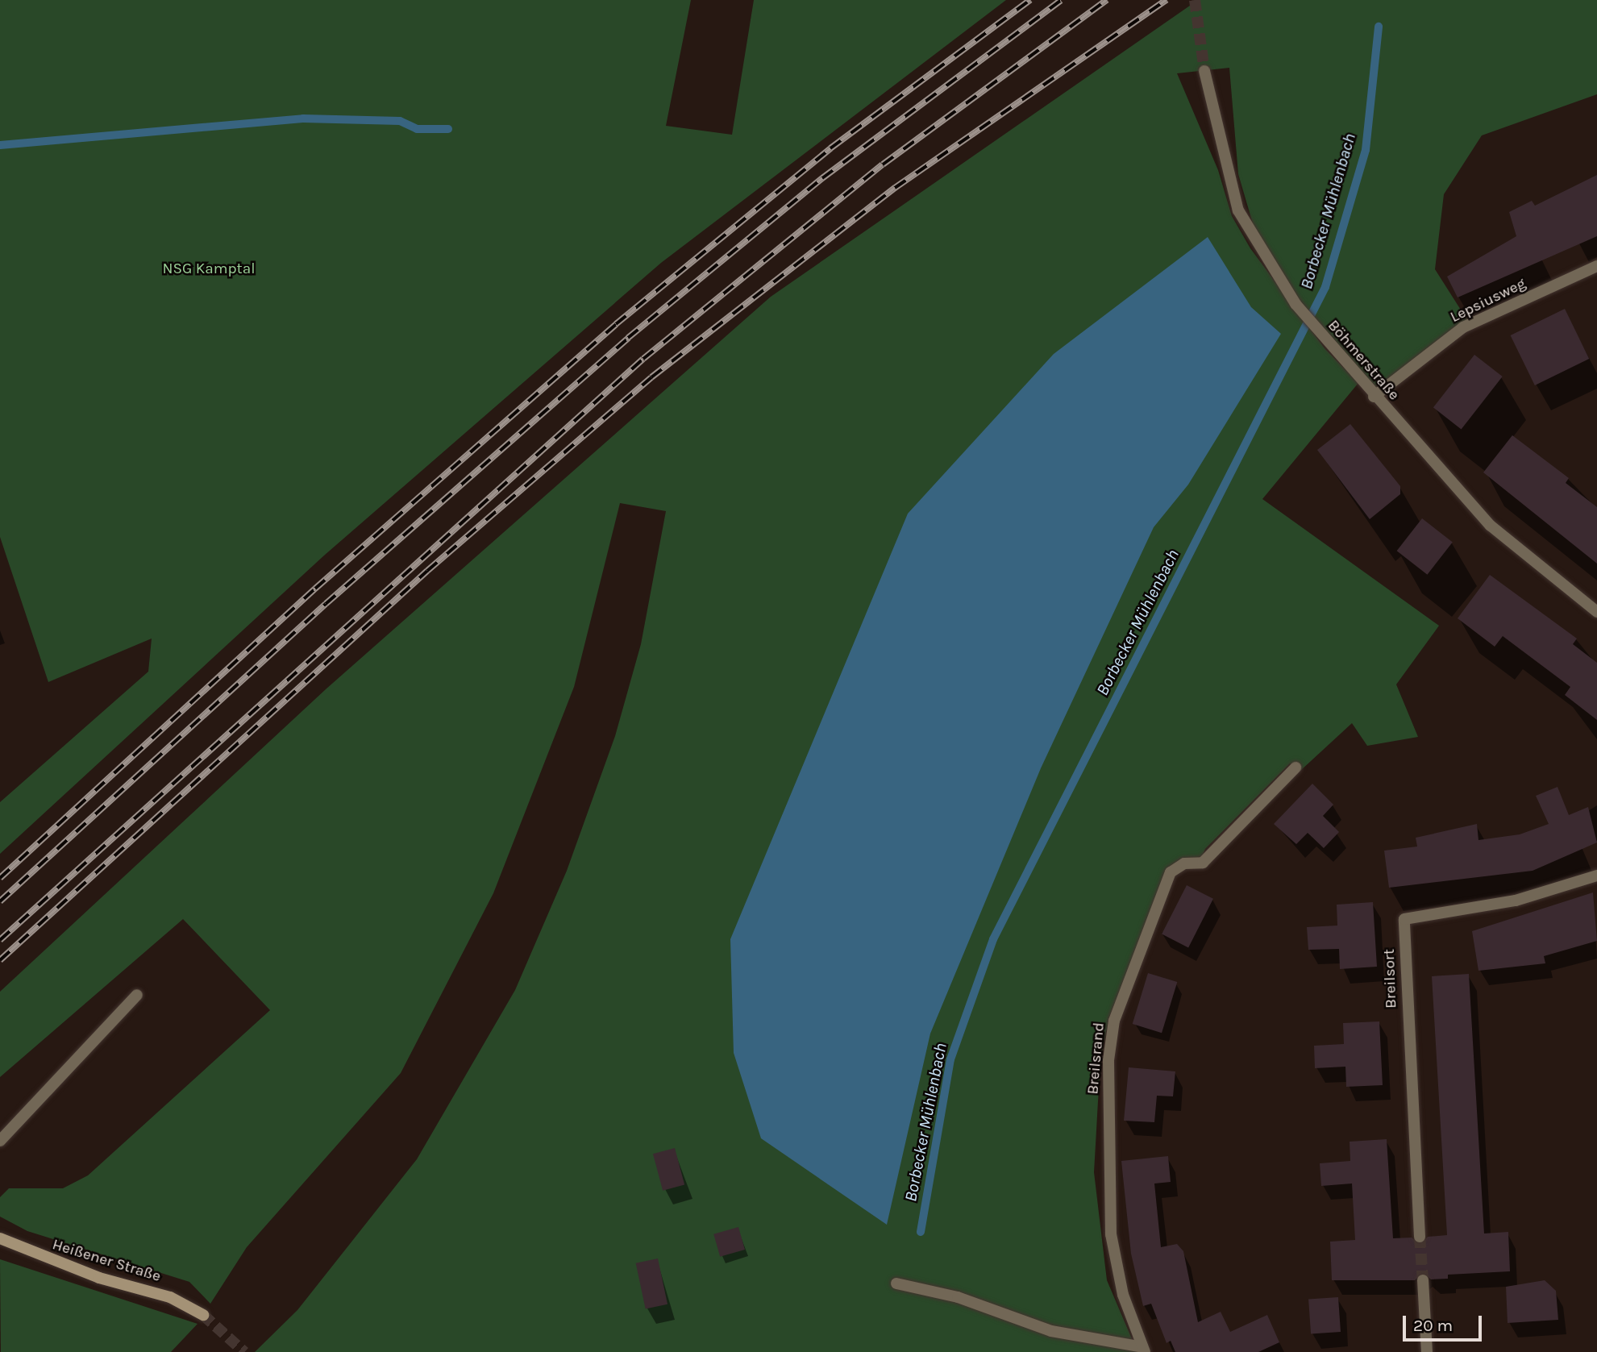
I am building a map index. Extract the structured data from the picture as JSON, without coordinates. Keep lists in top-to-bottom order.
{
  "streets": {
    "street": [
      "Lepsiusweg",
      "Böhmerstraße",
      "Breilsort",
      "Breilsrand",
      "Heißener Straße"
    ]
  },
  "crossings": [
    ["Lepsiusweg", "Böhmerstraße"]
  ],
  "water": ["Borbecker Mühlenbach"],
  "parks": ["NSG Kamptal"],
  "scale_bar": "20 m"
}
